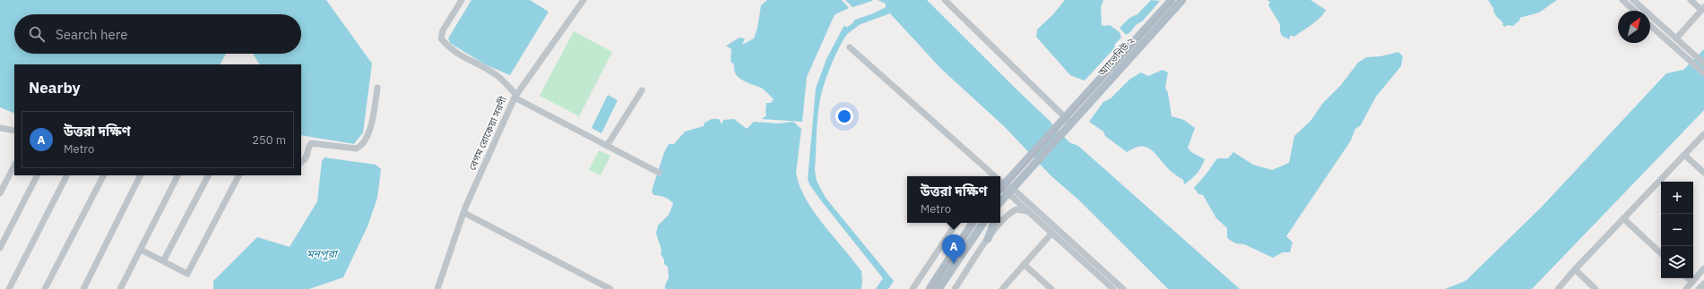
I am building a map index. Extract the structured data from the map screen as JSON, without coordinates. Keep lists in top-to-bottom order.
{
  "streets": {
    "main road": ["অ্যাভেনিউ ২"],
    "street": ["বেগম রোকেয়া সরণী"]
  },
  "water": ["মনপুরা"],
  "north": "top right",
  "page": {
    "search": "Search here",
    "heading": "Nearby",
    "list": [
      {
        "mark": "A",
        "name": "উত্তরা দক্ষিণ",
        "note": "Metro",
        "value": "250 m"
      }
    ],
    "popup": ["উত্তরা দক্ষিণ", "Metro"],
    "map_buttons": ["+", "−"],
    "pins": "A"
  }
}
